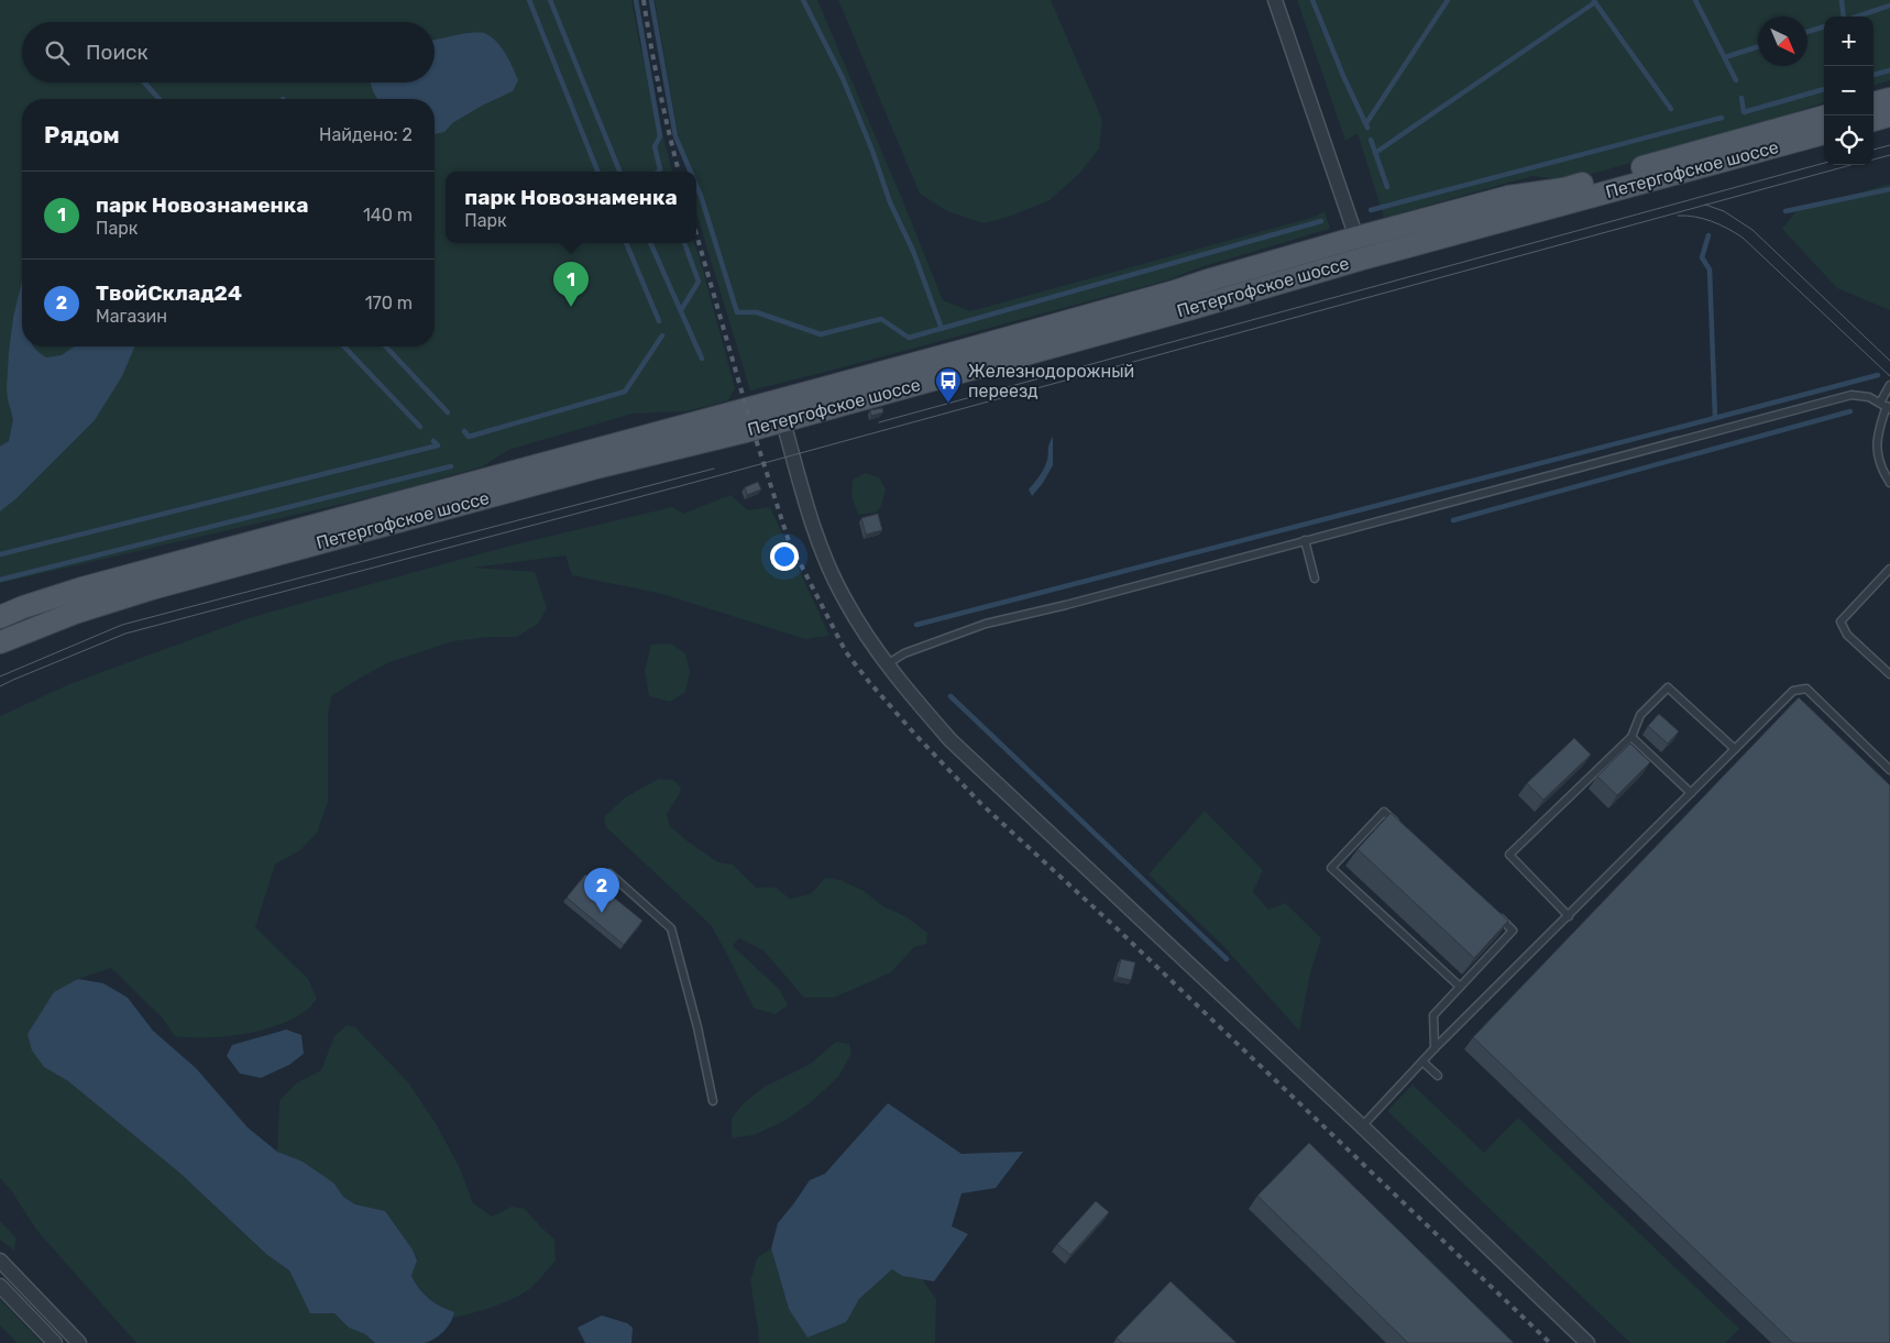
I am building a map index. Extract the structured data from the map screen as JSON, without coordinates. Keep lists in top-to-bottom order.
{
  "streets": {
    "main road": ["Петергофское шоссе"]
  },
  "places": {
    "bus stop": ["Железнодорожный переезд"]
  },
  "north": "bottom right",
  "page": {
    "map_buttons": ["+", "−"],
    "search": "Поиск",
    "heading": ["Рядом", "Найдено: 2"],
    "list": [
      {
        "mark": "1",
        "name": "парк Новознаменка",
        "note": "Парк",
        "value": "140 m"
      },
      {
        "mark": "2",
        "name": "ТвойСклад24",
        "note": "Магазин",
        "value": "170 m"
      }
    ],
    "popup": ["парк Новознаменка", "Парк"],
    "pins": ["1", "2"]
  }
}
